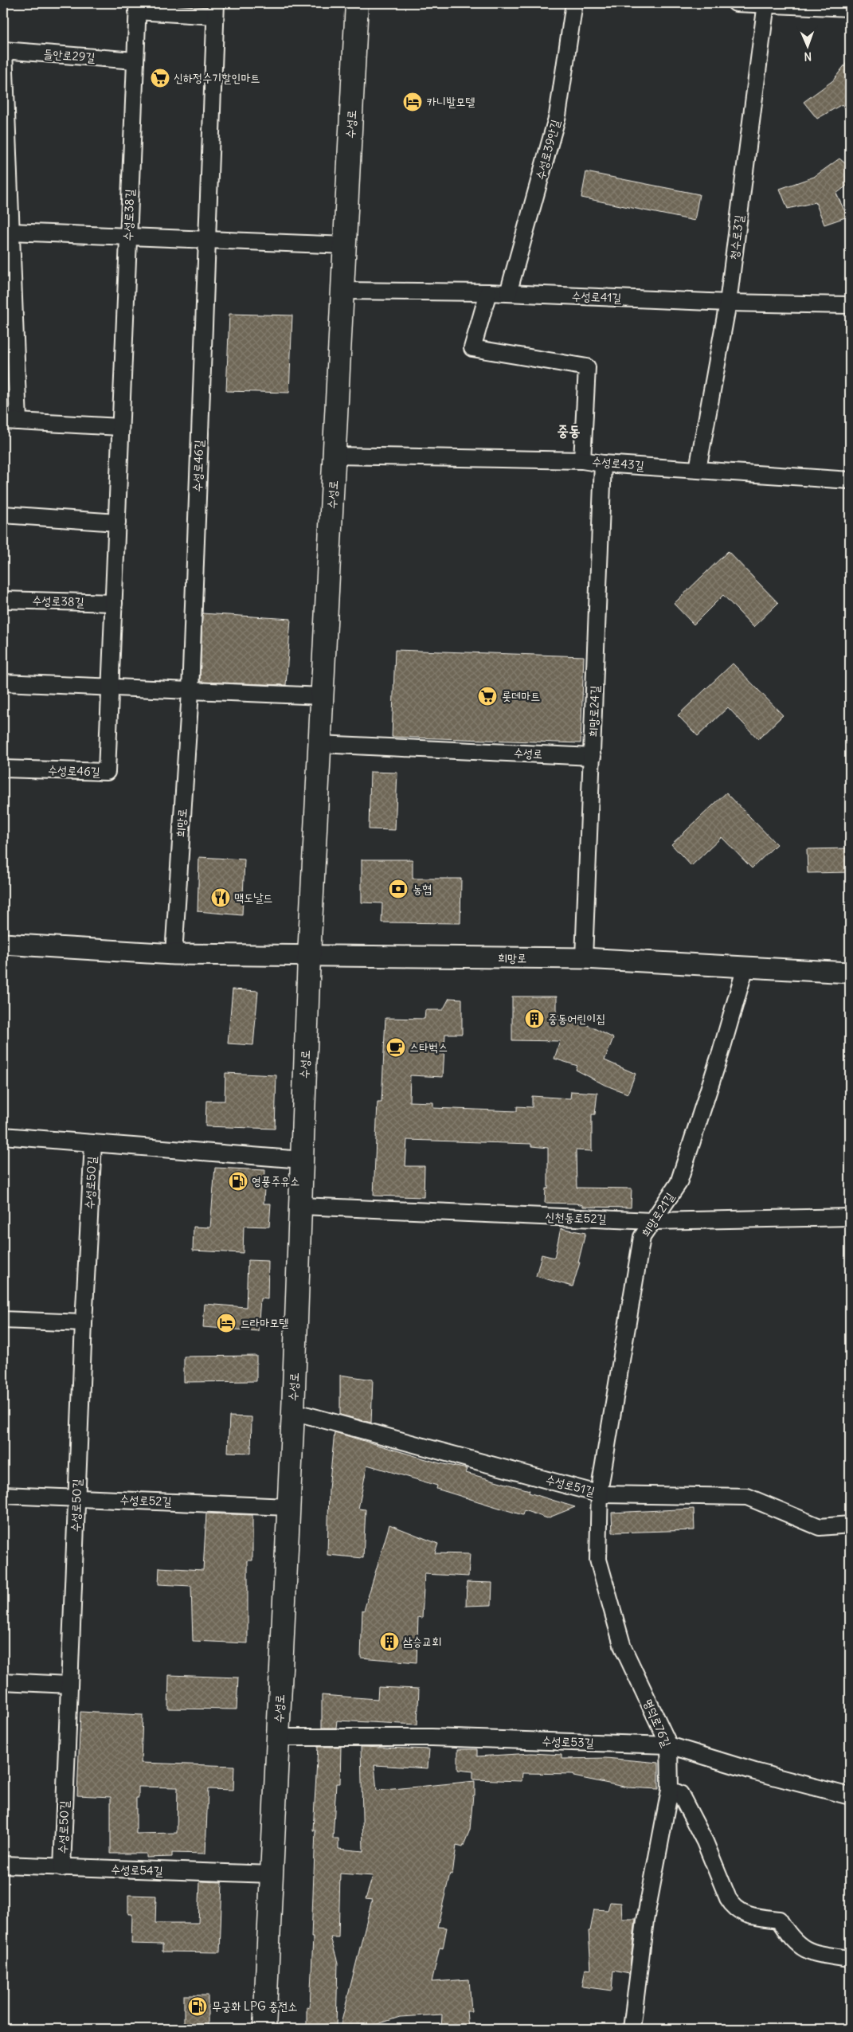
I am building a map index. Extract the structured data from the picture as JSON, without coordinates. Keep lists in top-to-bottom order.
{
  "streets": {
    "main road": ["수성로"],
    "street": [
      "들안로29길",
      "수성로39안길",
      "수성로38길",
      "청수로3길",
      "수성로41길",
      "수성로43길",
      "수성로46길",
      "희망로24길",
      "희망로",
      "수성로50길",
      "희망로21길",
      "신천동로52길",
      "수성로51길",
      "수성로52길",
      "명덕로76길",
      "수성로53길",
      "수성로54길"
    ]
  },
  "crossings": [
    ["들안로29길", "수성로38길"],
    ["수성로", "수성로41길"],
    ["수성로", "희망로24길"],
    ["수성로", "희망로"],
    ["수성로", "수성로50길"],
    ["수성로", "신천동로52길"],
    ["수성로", "수성로51길"],
    ["수성로", "수성로52길"],
    ["수성로", "수성로53길"],
    ["수성로", "수성로54길"],
    ["수성로39안길", "수성로41길"],
    ["수성로38길", "수성로46길"],
    ["청수로3길", "수성로41길"],
    ["청수로3길", "수성로43길"],
    ["수성로41길", "수성로43길"],
    ["수성로43길", "희망로24길"],
    ["수성로46길", "희망로"],
    ["희망로24길", "희망로"],
    ["희망로", "희망로21길"],
    ["수성로50길", "수성로52길"],
    ["수성로50길", "수성로54길"],
    ["희망로21길", "신천동로52길"],
    ["희망로21길", "수성로51길"],
    ["희망로21길", "명덕로76길"],
    ["수성로51길", "명덕로76길"],
    ["명덕로76길", "수성로53길"]
  ],
  "districts": ["중동"],
  "places": {
    "supermarket": ["신하정수기할인마트", "롯데마트"],
    "hotel": ["카니발모텔", "드라마모텔"],
    "bank": ["농협"],
    "restaurant": ["맥도날드"],
    "building": ["중동어린이집", "삼승교회"],
    "cafe": ["스타벅스"],
    "fuel station": ["영풍주유소", "무궁화 LPG 충전소"]
  },
  "north": "bottom"
}
